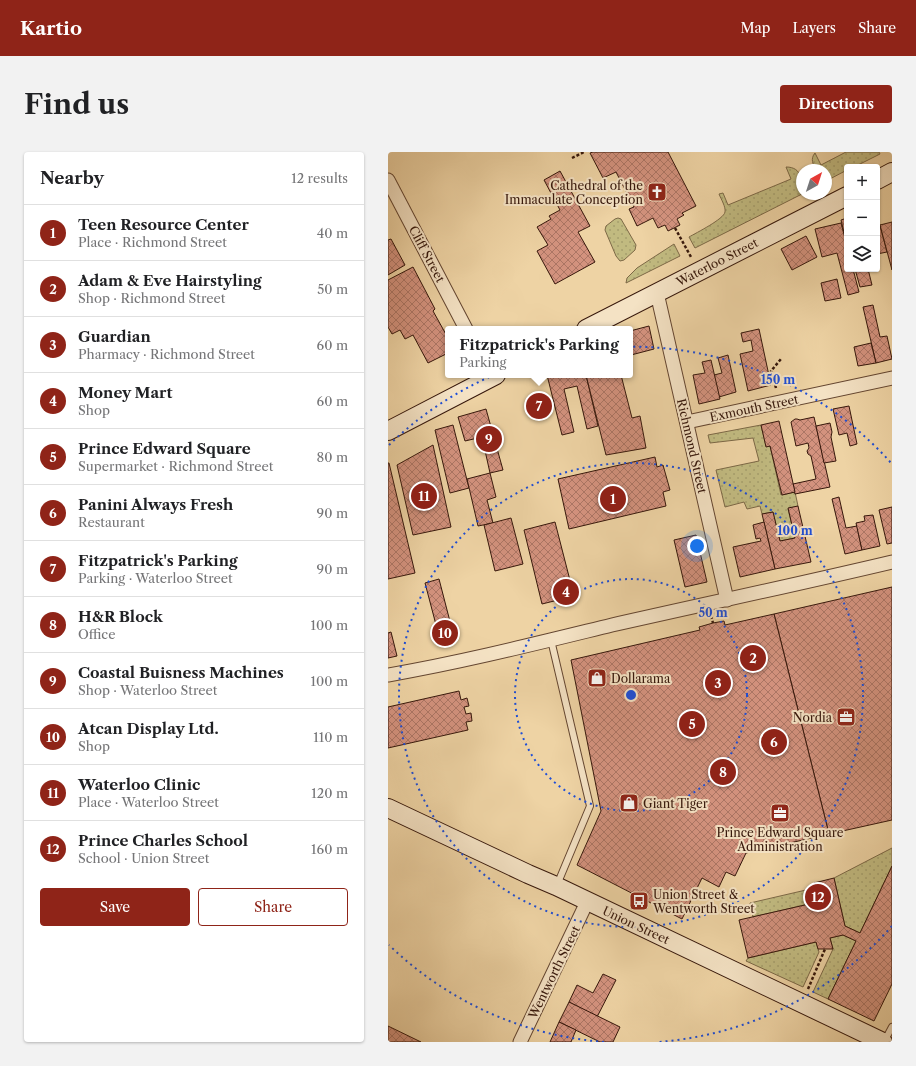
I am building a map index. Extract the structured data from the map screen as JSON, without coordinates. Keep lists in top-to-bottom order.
{
  "streets": {
    "main road": ["Waterloo Street", "Union Street"],
    "street": [
      "Cliff Street",
      "Exmouth Street",
      "Richmond Street",
      "Wentworth Street"
    ]
  },
  "crossings": [
    ["Waterloo Street", "Richmond Street"],
    ["Exmouth Street", "Richmond Street"],
    ["Union Street", "Wentworth Street"]
  ],
  "places": {
    "church": ["Cathedral of the Immaculate Conception"],
    "shop": ["Dollarama", "Giant Tiger"],
    "office": ["Nordia", "Prince Edward Square Administration"],
    "bus stop": ["Union Street & Wentworth Street"]
  },
  "north": "top right",
  "page": {
    "header": "Kartio",
    "nav": ["Map", "Layers", "Share"],
    "buttons": [
      "Directions",
      ["Save", "Share"]
    ],
    "title": "Find us",
    "heading": ["Nearby", "12 results"],
    "map_buttons": ["+", "−"],
    "list": [
      {
        "mark": "1",
        "name": "Teen Resource Center",
        "note": "Place · Richmond Street",
        "value": "40 m"
      },
      {
        "mark": "2",
        "name": "Adam & Eve Hairstyling",
        "note": "Shop · Richmond Street",
        "value": "50 m"
      },
      {
        "mark": "3",
        "name": "Guardian",
        "note": "Pharmacy · Richmond Street",
        "value": "60 m"
      },
      {
        "mark": "4",
        "name": "Money Mart",
        "note": "Shop",
        "value": "60 m"
      },
      {
        "mark": "5",
        "name": "Prince Edward Square",
        "note": "Supermarket · Richmond Street",
        "value": "80 m"
      },
      {
        "mark": "6",
        "name": "Panini Always Fresh",
        "note": "Restaurant",
        "value": "90 m"
      },
      {
        "mark": "7",
        "name": "Fitzpatrick's Parking",
        "note": "Parking · Waterloo Street",
        "value": "90 m"
      },
      {
        "mark": "8",
        "name": "H&R Block",
        "note": "Office",
        "value": "100 m"
      },
      {
        "mark": "9",
        "name": "Coastal Buisness Machines",
        "note": "Shop · Waterloo Street",
        "value": "100 m"
      },
      {
        "mark": "10",
        "name": "Atcan Display Ltd.",
        "note": "Shop",
        "value": "110 m"
      },
      {
        "mark": "11",
        "name": "Waterloo Clinic",
        "note": "Place · Waterloo Street",
        "value": "120 m"
      },
      {
        "mark": "12",
        "name": "Prince Charles School",
        "note": "School · Union Street",
        "value": "160 m"
      }
    ],
    "popup": ["Fitzpatrick's Parking", "Parking"],
    "pins": [
      "7",
      "9",
      "11",
      "1",
      "4",
      "10",
      "2",
      "3",
      "5",
      "6",
      "8",
      "12"
    ]
  },
  "rings": ["150 m", "100 m", "50 m"]
}
